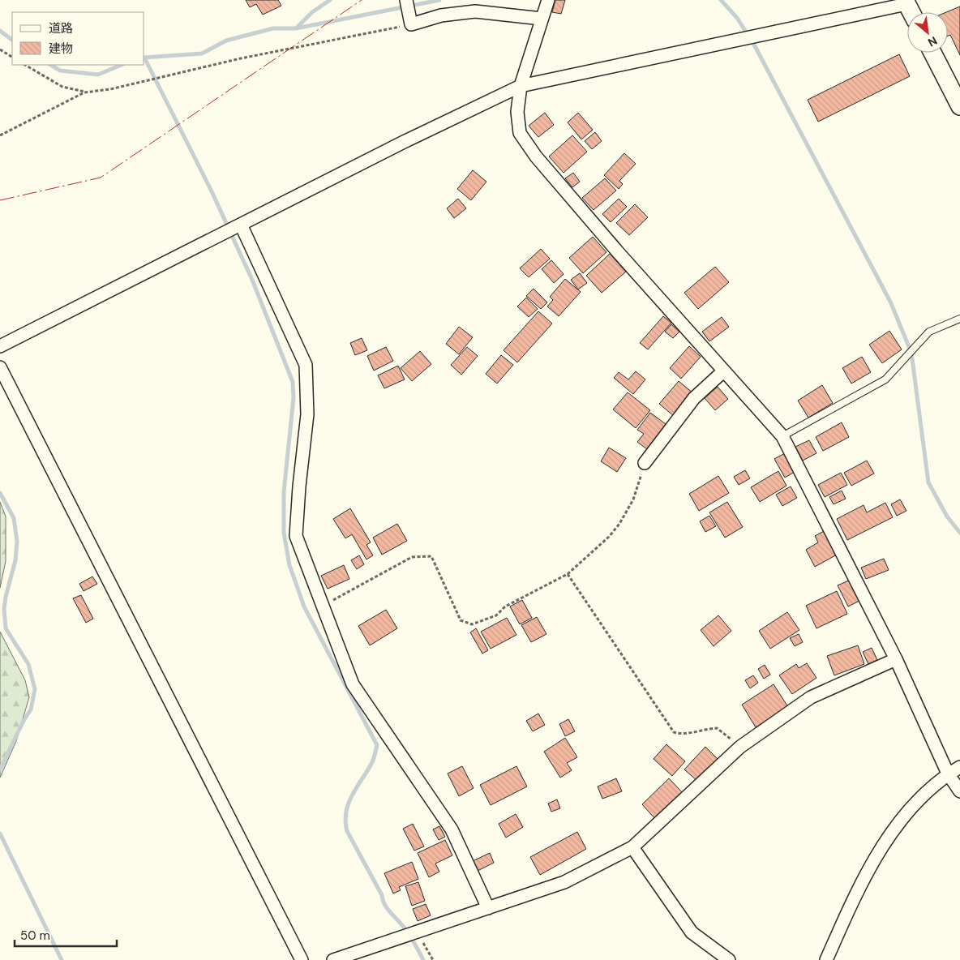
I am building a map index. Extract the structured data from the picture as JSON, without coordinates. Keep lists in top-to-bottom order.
{
  "legend": ["道路", "建物"],
  "scale_bar": "50 m",
  "north": "bottom right"
}
